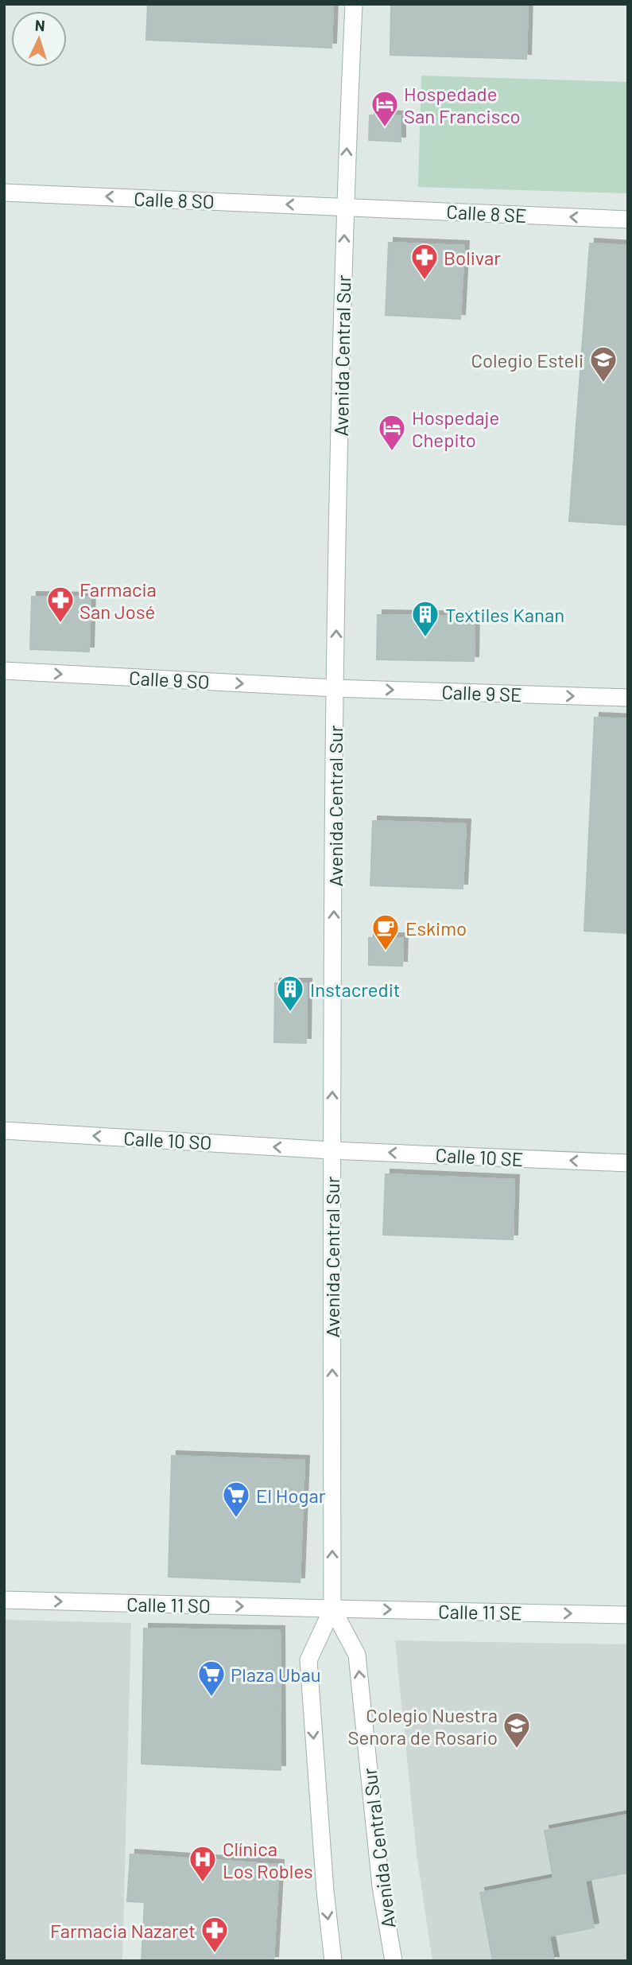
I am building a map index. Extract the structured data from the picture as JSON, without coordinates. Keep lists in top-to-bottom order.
{
  "streets": {
    "street": [
      "Calle 8 SO",
      "Calle 8 SE",
      "Avenida Central Sur",
      "Calle 9 SO",
      "Calle 9 SE",
      "Calle 10 SO",
      "Calle 10 SE",
      "Calle 11 SO",
      "Calle 11 SE"
    ]
  },
  "crossings": [
    ["Calle 8 SO", "Calle 8 SE"],
    ["Calle 8 SO", "Avenida Central Sur"],
    ["Calle 8 SE", "Avenida Central Sur"],
    ["Avenida Central Sur", "Calle 9 SO"],
    ["Avenida Central Sur", "Calle 9 SE"],
    ["Avenida Central Sur", "Calle 10 SO"],
    ["Avenida Central Sur", "Calle 10 SE"],
    ["Avenida Central Sur", "Calle 11 SO"],
    ["Avenida Central Sur", "Calle 11 SE"],
    ["Calle 9 SO", "Calle 9 SE"],
    ["Calle 10 SO", "Calle 10 SE"],
    ["Calle 11 SO", "Calle 11 SE"]
  ],
  "one_way": [
    "Calle 8 SO",
    "Calle 8 SE",
    "Calle 9 SO",
    "Calle 9 SE",
    "Calle 10 SO",
    "Calle 10 SE",
    "Calle 11 SO",
    "Calle 11 SE"
  ],
  "places": {
    "hotel": ["Hospedade San Francisco", "Hospedaje Chepito"],
    "pharmacy": ["Bolivar", "Farmacia San José", "Farmacia Nazaret"],
    "school or university": ["Colegio Esteli", "Colegio Nuestra Senora de Rosario"],
    "building": ["Textiles Kanan", "Instacredit"],
    "cafe": ["Eskimo"],
    "supermarket": ["El Hogar", "Plaza Ubau"],
    "hospital": ["Clínica Los Robles"]
  },
  "north": "top"
}
